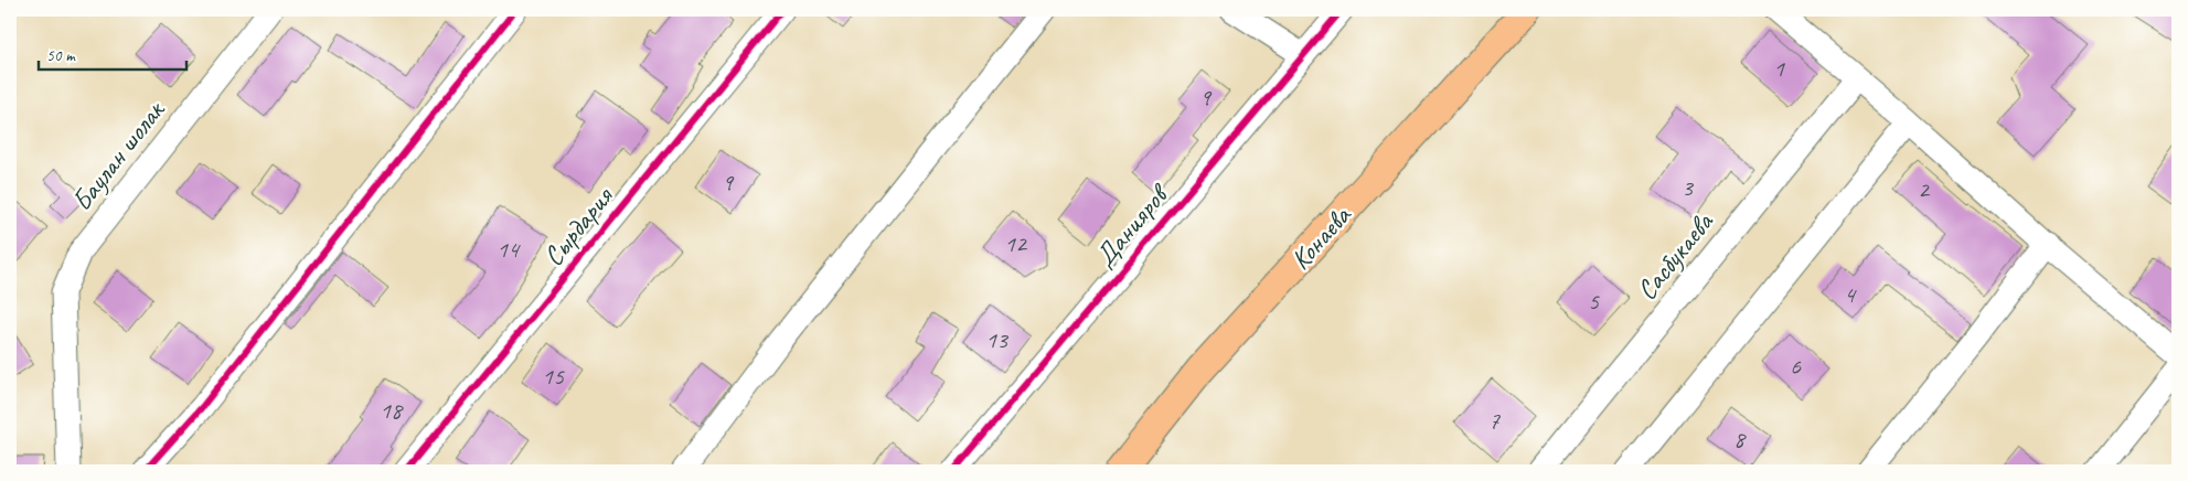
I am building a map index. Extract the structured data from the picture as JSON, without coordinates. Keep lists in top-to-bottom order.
{
  "streets": {
    "main road": ["Конаева"],
    "street": [
      "Баулан шолак",
      "Сырдария",
      "Данияров",
      "Сасбукаева"
    ]
  },
  "house_numbers": [
    "1",
    "9",
    "9",
    "3",
    "2",
    "12",
    "14",
    "4",
    "5",
    "13",
    "6",
    "15",
    "18",
    "7",
    "8"
  ],
  "scale_bar": "50 m"
}
